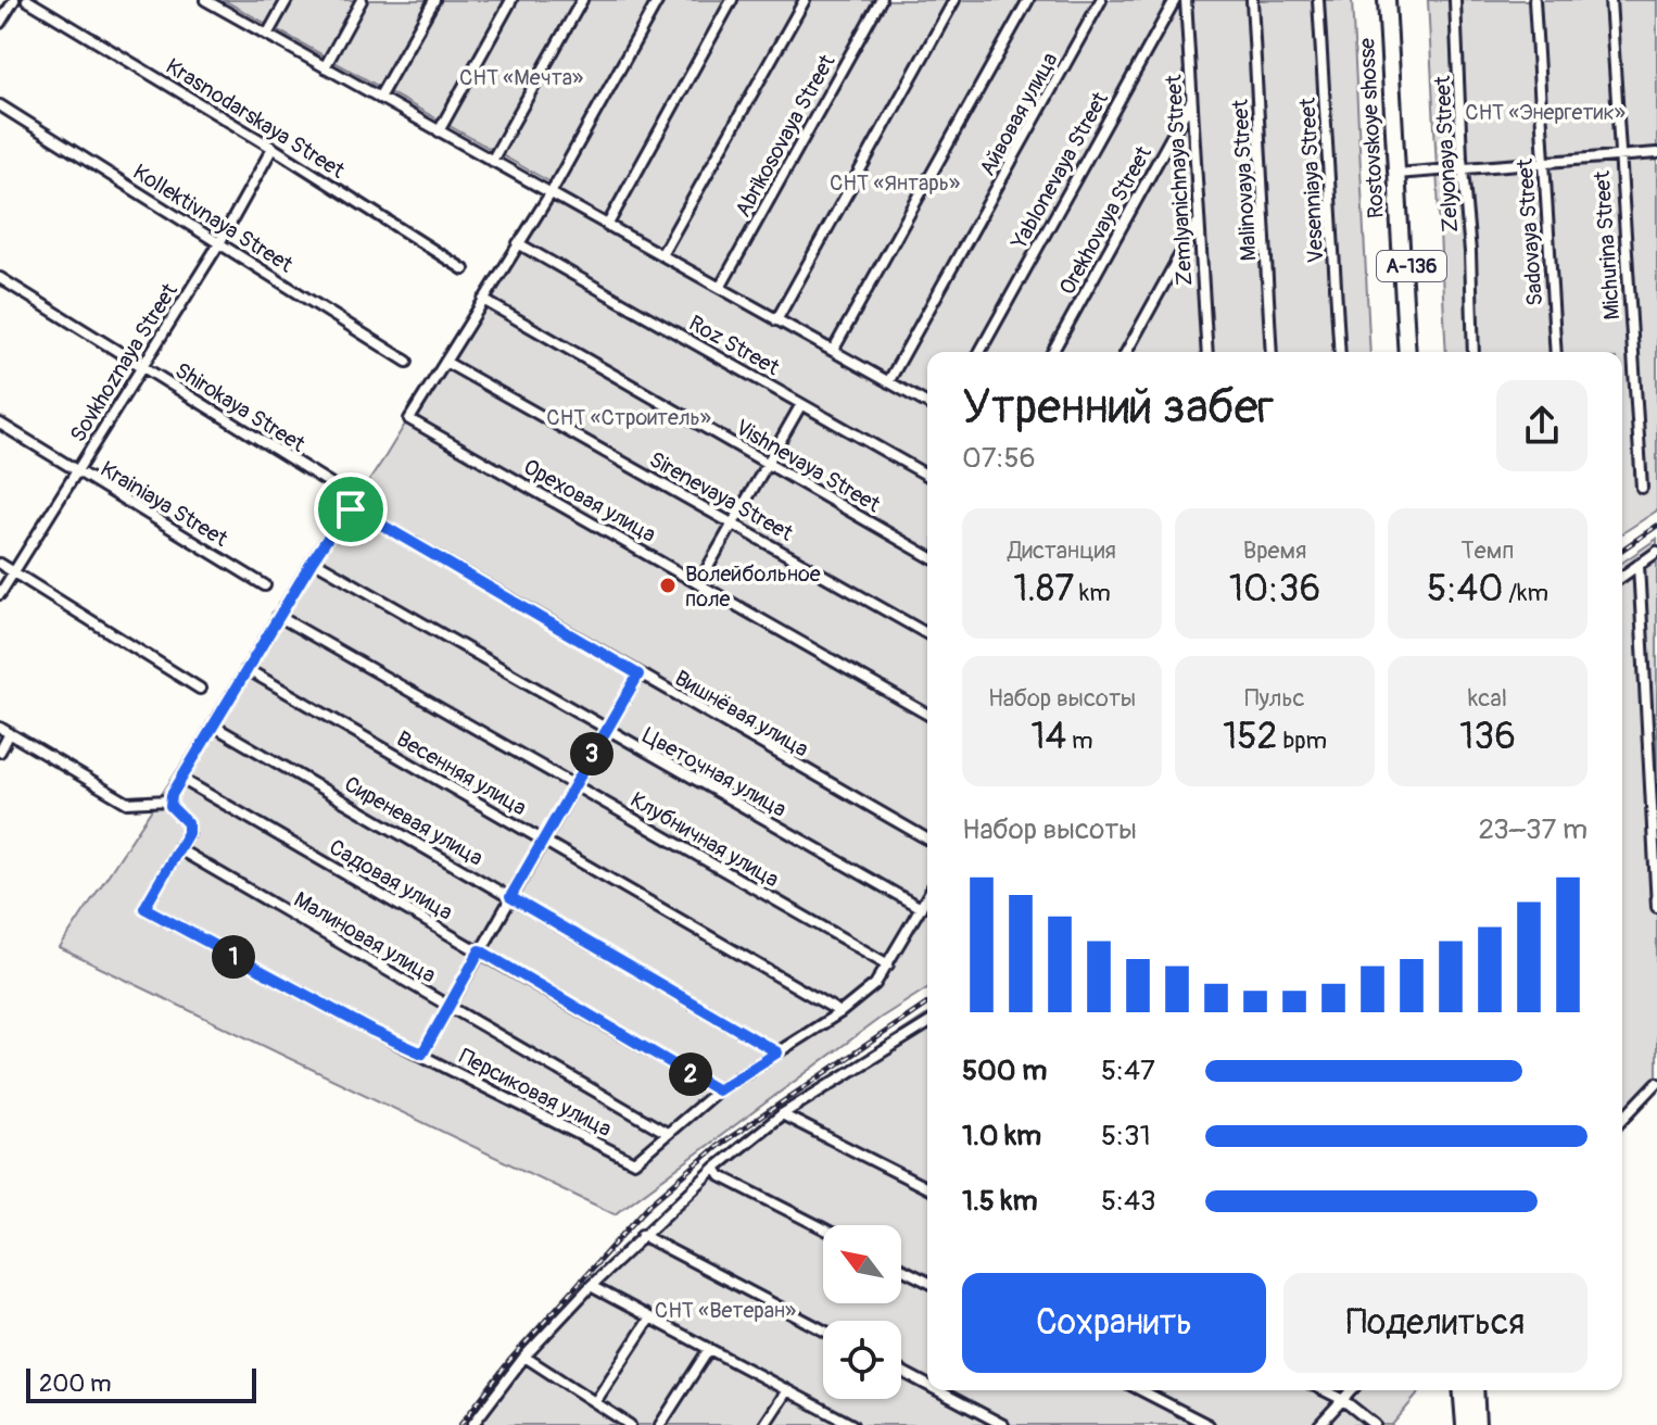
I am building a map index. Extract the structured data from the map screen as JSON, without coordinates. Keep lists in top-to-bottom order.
{
  "streets": {
    "highway": ["Rostovskoye shosse", "А-136"],
    "street": [
      "Айвовая улица",
      "Krasnodarskaya Street",
      "Abrikosovaya Street",
      "Zelyonaya Street",
      "Yablonevaya Street",
      "Zemlyanichnaya Street",
      "Malinovaya Street",
      "Vesenniaya Street",
      "Kollektivnaya Street",
      "Orekhovaya Street",
      "Sadovaya Street",
      "Michurina Street",
      "Roz Street",
      "Sovkhoznaya Street",
      "Shirokaya Street",
      "Vishnevaya Street",
      "Sirenevaya Street",
      "Ореховая улица",
      "Krainiaya Street",
      "Вишнёвая улица",
      "Цветочная улица",
      "Весенняя улица",
      "Сиреневая улица",
      "Клубничная улица",
      "Садовая улица",
      "Малиновая улица",
      "Персиковая улица"
    ]
  },
  "crossings": [
    ["Krasnodarskaya Street", "Sovkhoznaya Street"],
    ["Zemlyanichnaya Street", "Orekhovaya Street"],
    ["Kollektivnaya Street", "Sovkhoznaya Street"],
    ["Sovkhoznaya Street", "Shirokaya Street"],
    ["Sovkhoznaya Street", "Krainiaya Street"],
    ["Sirenevaya Street", "Ореховая улица"],
    ["Вишнёвая улица", "Цветочная улица"],
    ["Малиновая улица", "Персиковая улица"]
  ],
  "parks": [
    "СНТ «Мечта»",
    "СНТ «Энергетик»",
    "СНТ «Янтарь»",
    "СНТ «Строитель»",
    "СНТ «Ветеран»"
  ],
  "places": ["Волейбольное поле"],
  "scale_bar": "200 m",
  "north": "top left",
  "page": {
    "heading": ["Утренний забег", "07:56"],
    "stats": [
      ["Дистанция", "1.87 km"],
      ["Время", "10:36"],
      ["Темп", "5:40 /km"],
      ["Набор высоты", "14 m"],
      ["Пульс", "152 bpm"],
      ["kcal", "136"]
    ],
    "pins": ["3", "1", "2"],
    "chart": ["Набор высоты", "23–37 m"],
    "list": [
      {
        "name": "500 m",
        "note": "5:47"
      },
      {
        "name": "1.0 km",
        "note": "5:31"
      },
      {
        "name": "1.5 km",
        "note": "5:43"
      }
    ],
    "buttons": ["Сохранить", "Поделиться"],
    "scale": "200 m"
  }
}
